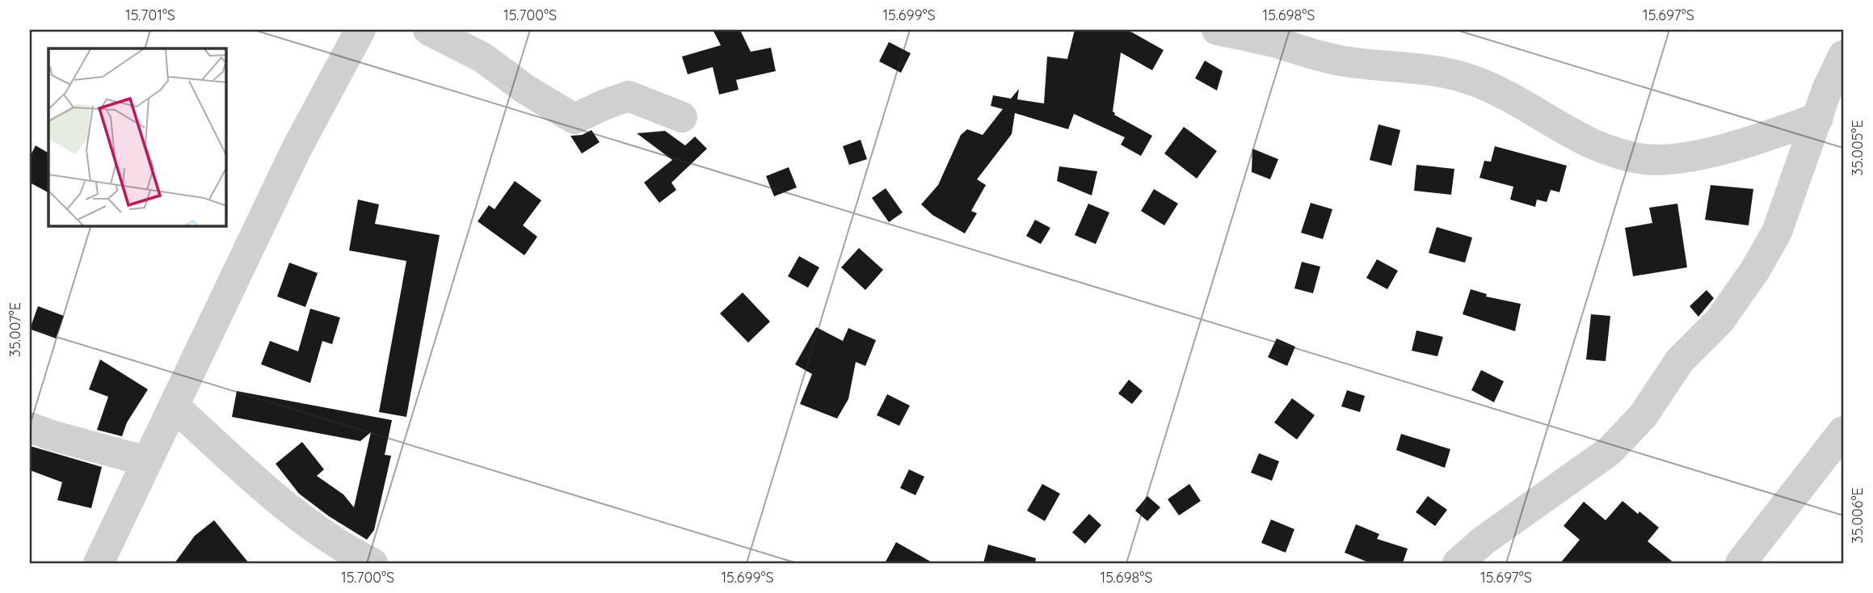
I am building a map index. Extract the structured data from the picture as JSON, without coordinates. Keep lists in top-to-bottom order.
{
  "coordinates": [
    "15.701°S",
    "15.700°S",
    "15.699°S",
    "15.698°S",
    "15.697°S",
    "35.005°E",
    "35.007°E",
    "35.006°E"
  ]
}
